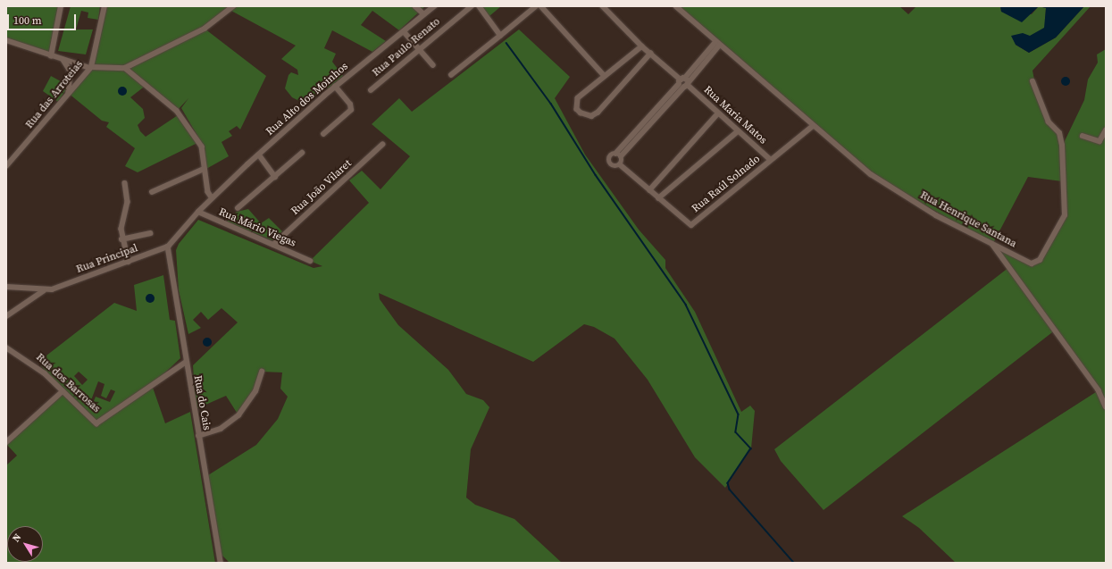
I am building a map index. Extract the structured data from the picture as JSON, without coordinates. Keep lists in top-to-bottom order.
{
  "streets": {
    "street": [
      "Rua Paulo Renato",
      "Rua das Arroteias",
      "Rua Alto dos Moinhos",
      "Rua Maria Matos",
      "Rua Raúl Solnado",
      "Rua João Vilaret",
      "Rua Henrique Santana",
      "Rua Mário Viegas",
      "Rua Principal",
      "Rua dos Barrosas",
      "Rua do Cais"
    ]
  },
  "crossings": [
    ["Rua Alto dos Moinhos", "Rua Mário Viegas"],
    ["Rua Alto dos Moinhos", "Rua Principal"],
    ["Rua Maria Matos", "Rua Raúl Solnado"],
    ["Rua Raúl Solnado", "Rua Henrique Santana"],
    ["Rua João Vilaret", "Rua Mário Viegas"],
    ["Rua Mário Viegas", "Rua Principal"],
    ["Rua Principal", "Rua do Cais"],
    ["Rua dos Barrosas", "Rua do Cais"]
  ],
  "scale_bar": "100 m",
  "north": "top left"
}
